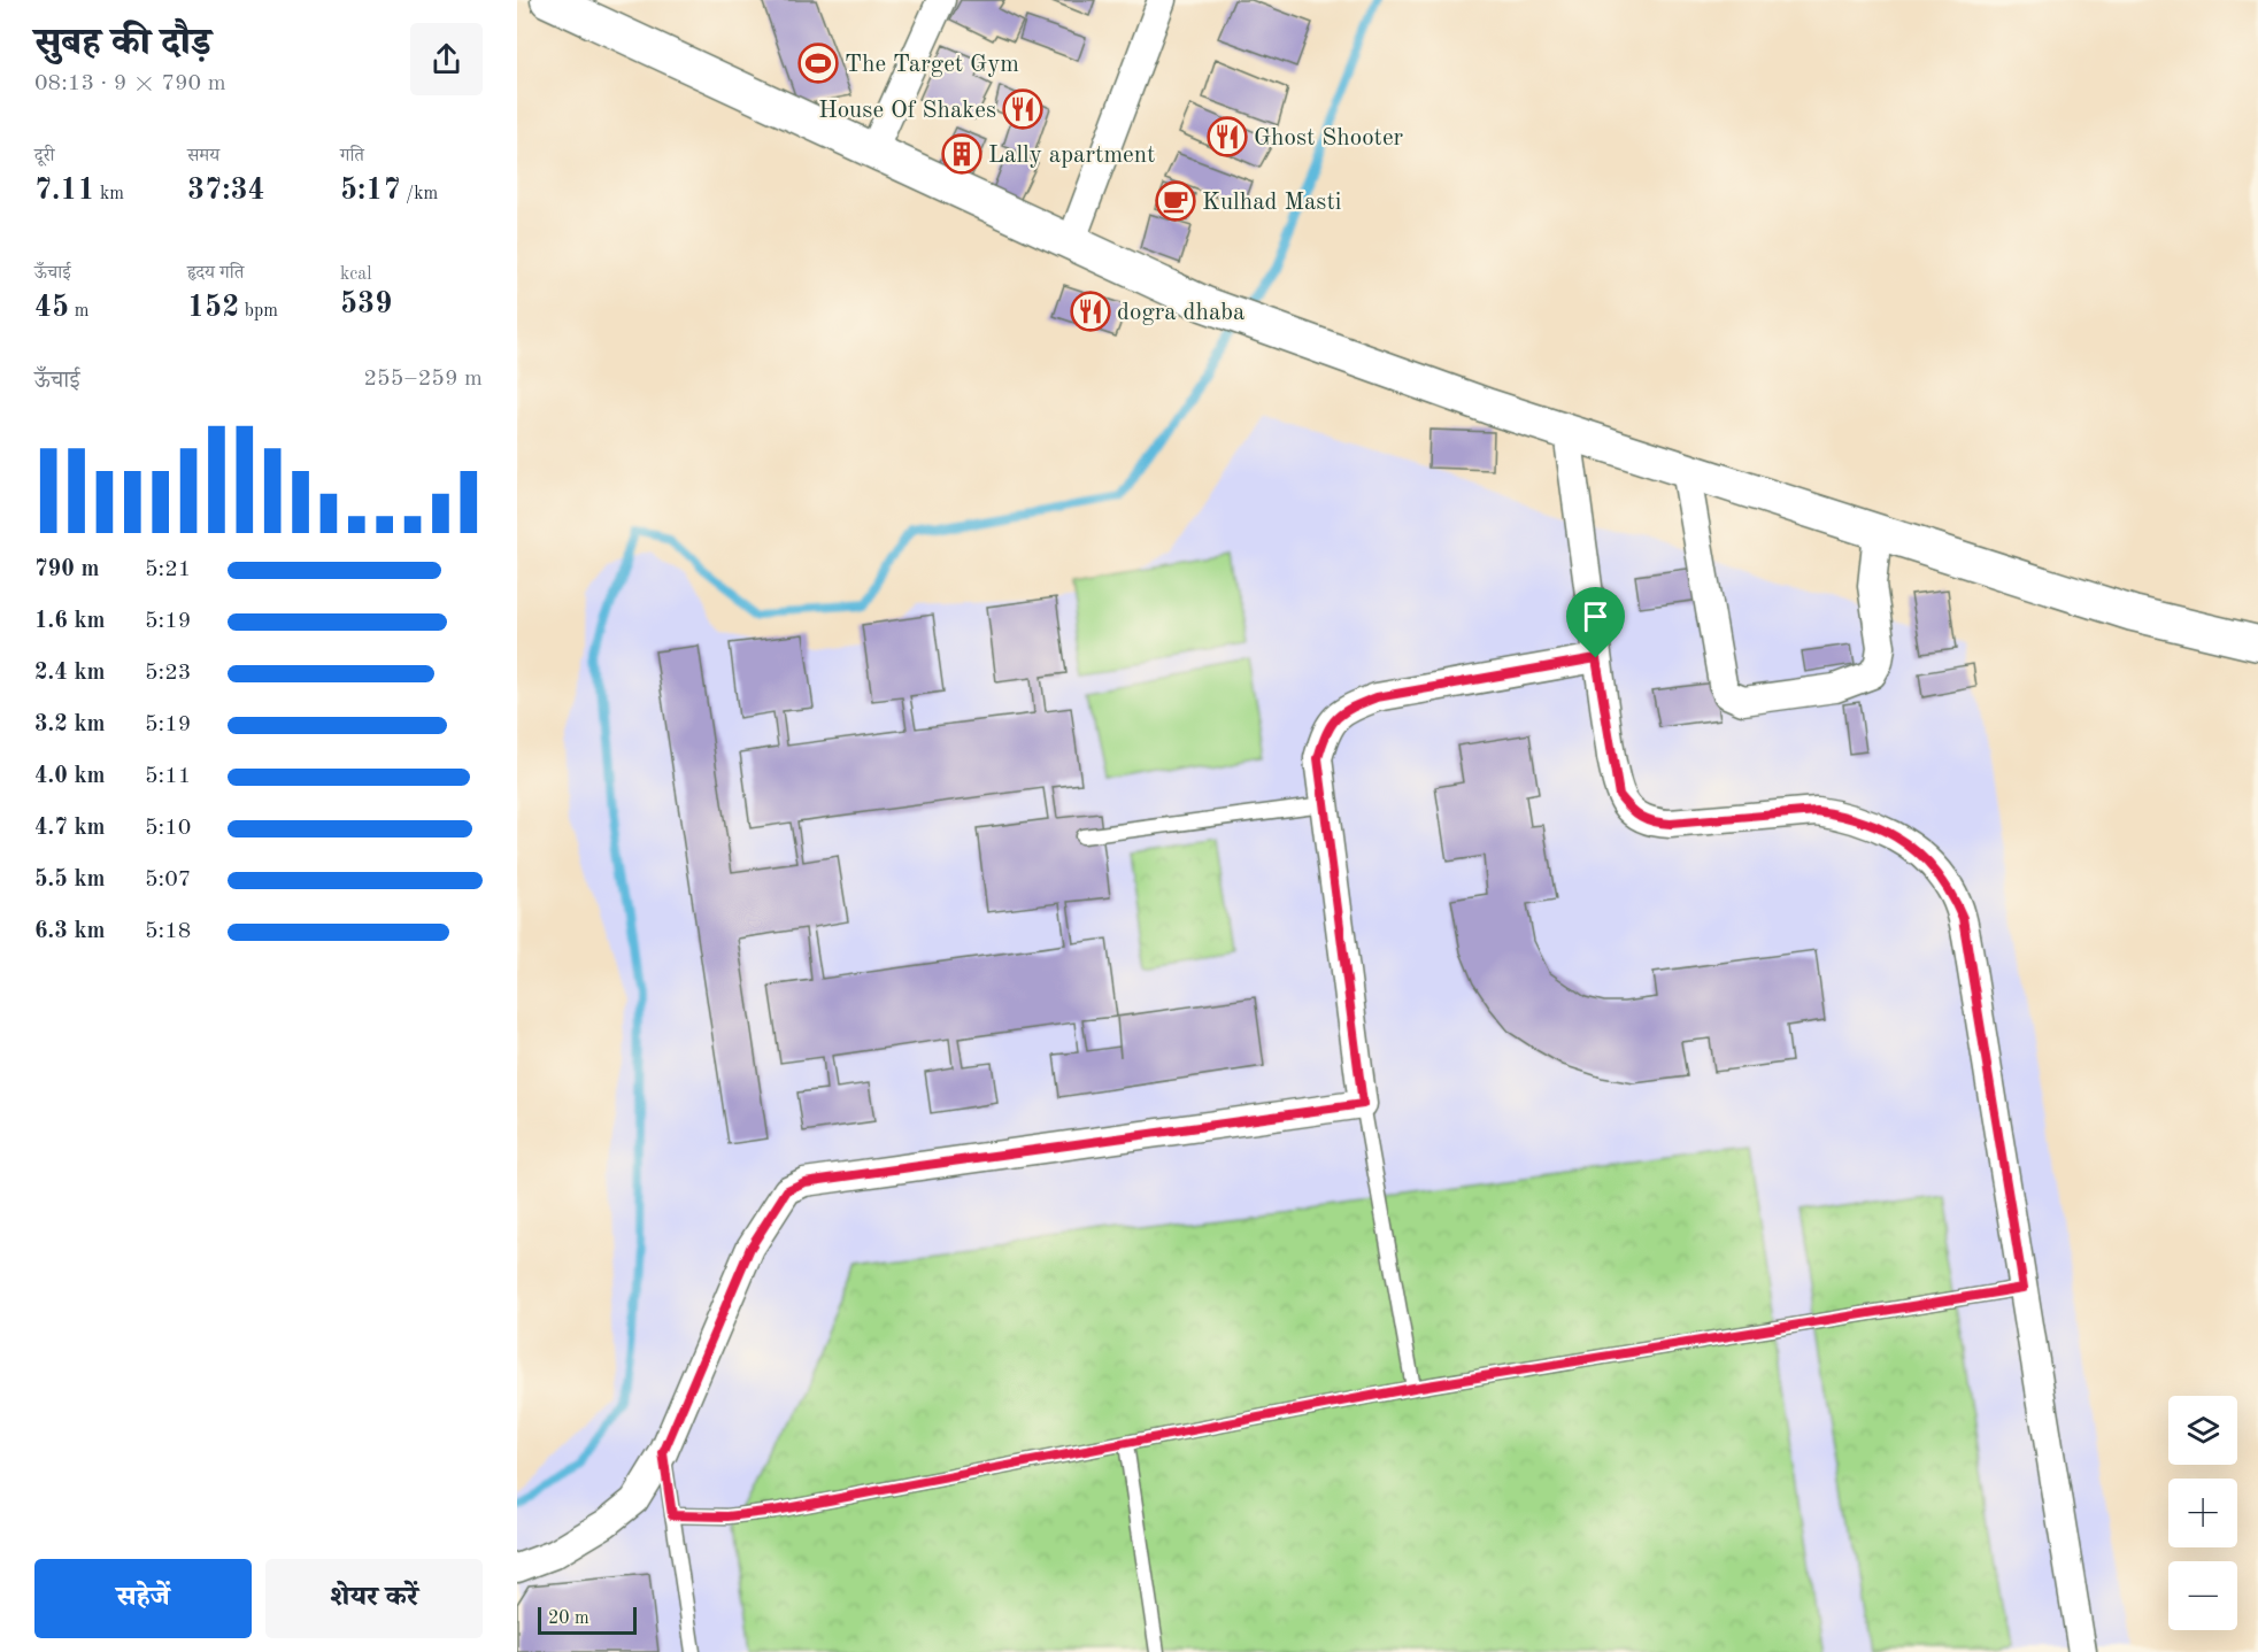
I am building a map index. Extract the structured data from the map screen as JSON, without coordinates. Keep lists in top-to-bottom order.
{
  "places": {
    "sports": ["The Target Gym"],
    "restaurant": ["House Of Shakes", "Ghost Shooter", "dogra dhaba"],
    "building": ["Lally apartment"],
    "cafe": ["Kulhad Masti"]
  },
  "scale_bar": "20 m",
  "page": {
    "heading": ["सुबह की दौड़", "08:13 · 9 × 790 m"],
    "stats": [
      ["दूरी", "7.11 km"],
      ["समय", "37:34"],
      ["गति", "5:17 /km"],
      ["ऊँचाई", "45 m"],
      ["हृदय गति", "152 bpm"],
      ["kcal", "539"]
    ],
    "chart": ["ऊँचाई", "255–259 m"],
    "list": [
      {
        "name": "790 m",
        "note": "5:21"
      },
      {
        "name": "1.6 km",
        "note": "5:19"
      },
      {
        "name": "2.4 km",
        "note": "5:23"
      },
      {
        "name": "3.2 km",
        "note": "5:19"
      },
      {
        "name": "4.0 km",
        "note": "5:11"
      },
      {
        "name": "4.7 km",
        "note": "5:10"
      },
      {
        "name": "5.5 km",
        "note": "5:07"
      },
      {
        "name": "6.3 km",
        "note": "5:18"
      }
    ],
    "map_buttons": ["+", "−"],
    "buttons": ["सहेजें", "शेयर करें"],
    "scale": "20 m"
  }
}
